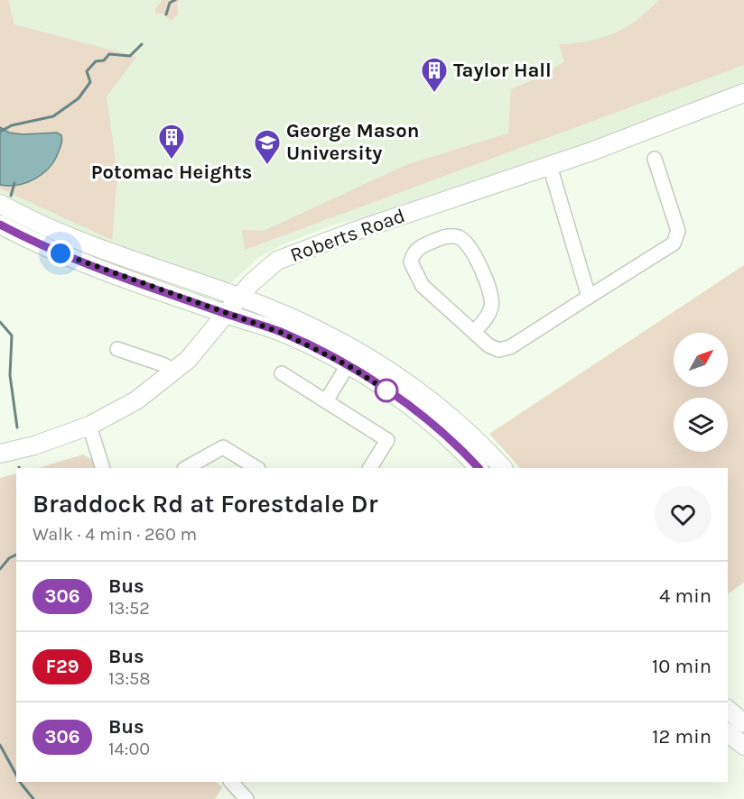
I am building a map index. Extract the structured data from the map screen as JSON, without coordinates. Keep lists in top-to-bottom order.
{
  "streets": {
    "main road": ["Roberts Road"]
  },
  "places": {
    "building": ["Taylor Hall", "Potomac Heights"],
    "school or university": ["George Mason University"]
  },
  "lines": ["bus line 306"],
  "north": "top right",
  "page": {
    "heading": ["Braddock Rd at Forestdale Dr", "Walk · 4 min · 260 m"],
    "list": [
      {
        "mark": "306",
        "name": "Bus",
        "note": "13:52",
        "value": "4 min"
      },
      {
        "mark": "F29",
        "name": "Bus",
        "note": "13:58",
        "value": "10 min"
      },
      {
        "mark": "306",
        "name": "Bus",
        "note": "14:00",
        "value": "12 min"
      }
    ]
  }
}
